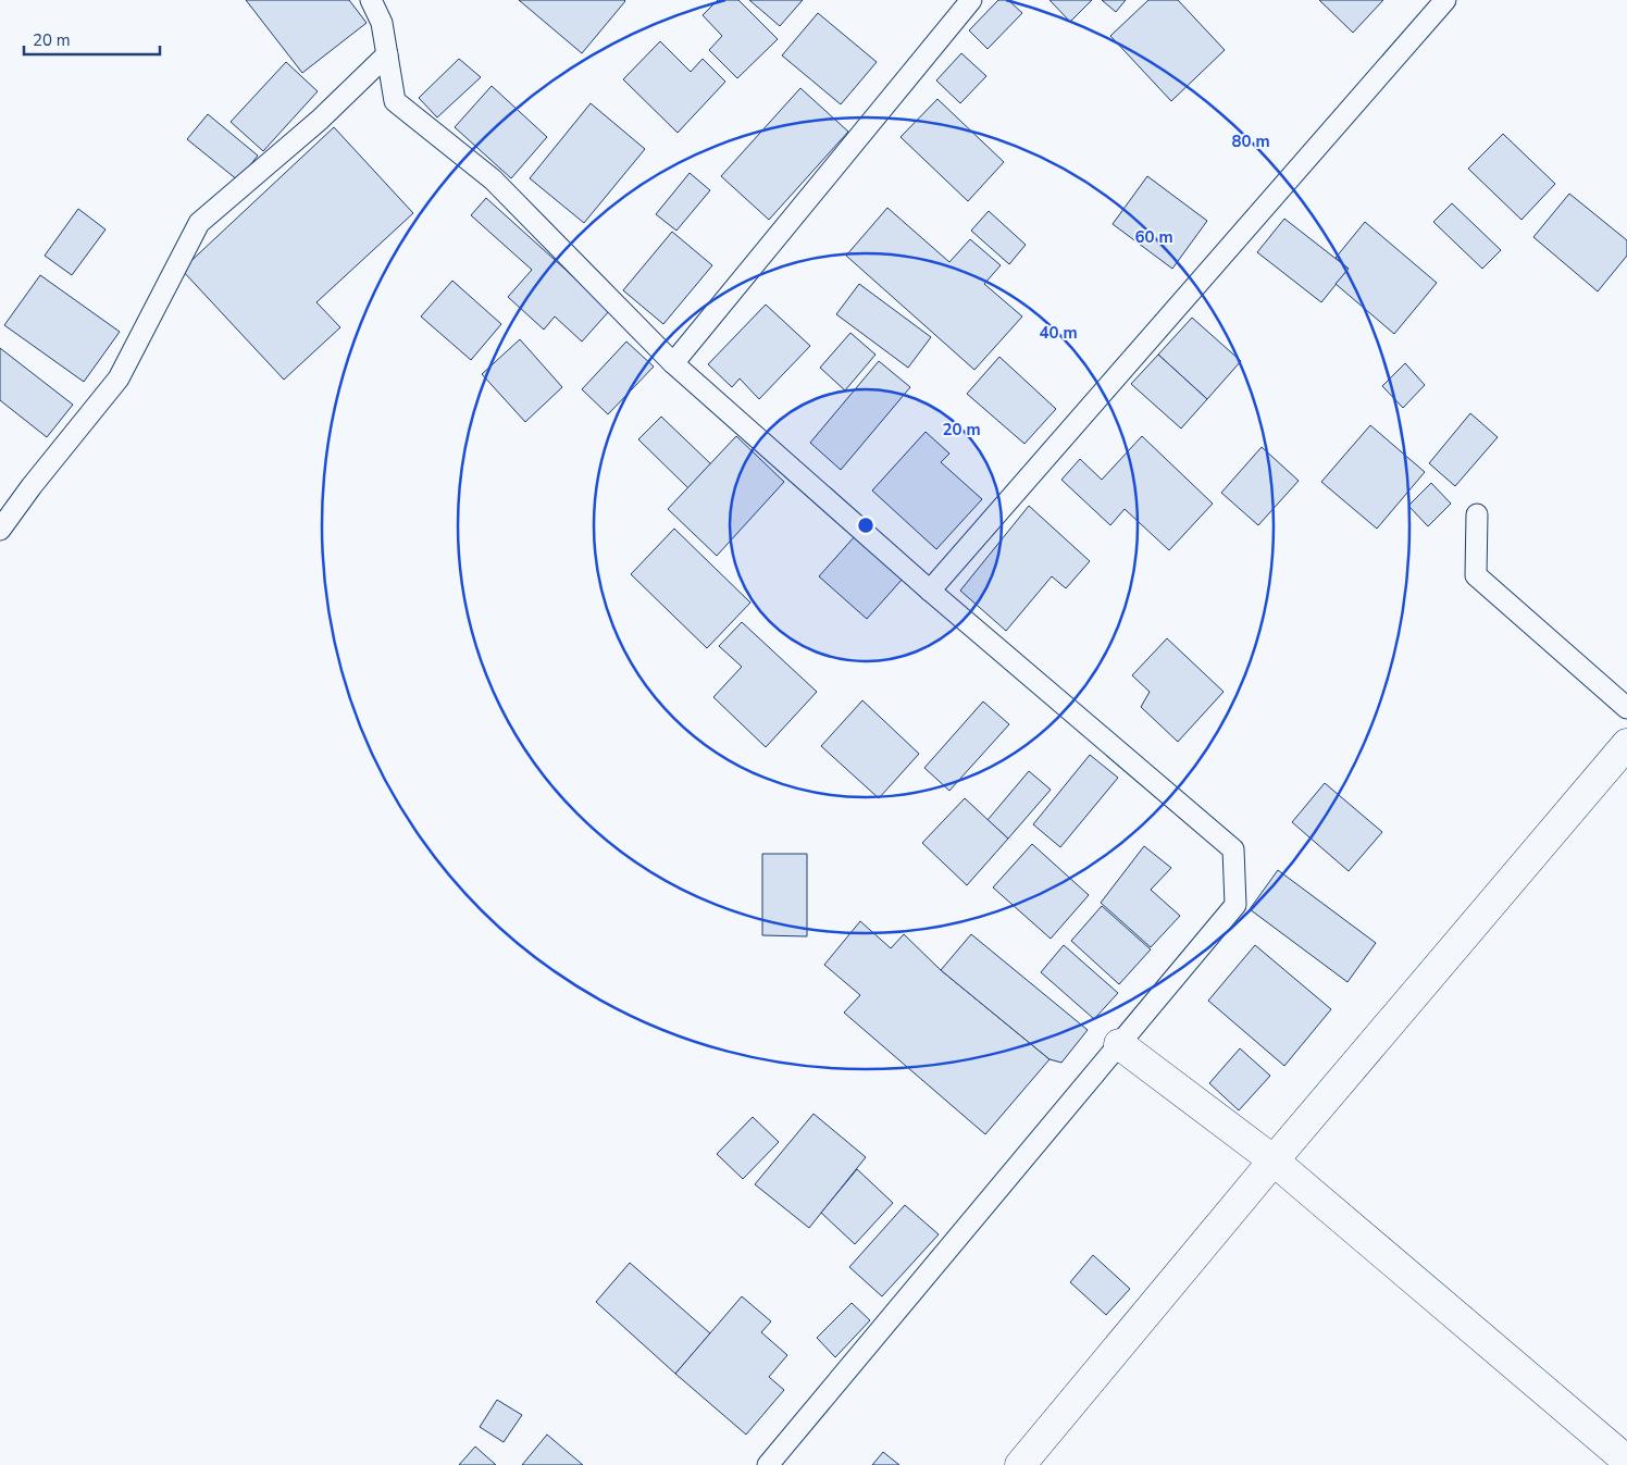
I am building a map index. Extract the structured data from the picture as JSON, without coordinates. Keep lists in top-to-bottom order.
{
  "scale_bar": "20 m",
  "rings": [
    "80 m",
    "60 m",
    "40 m",
    "20 m"
  ]
}
